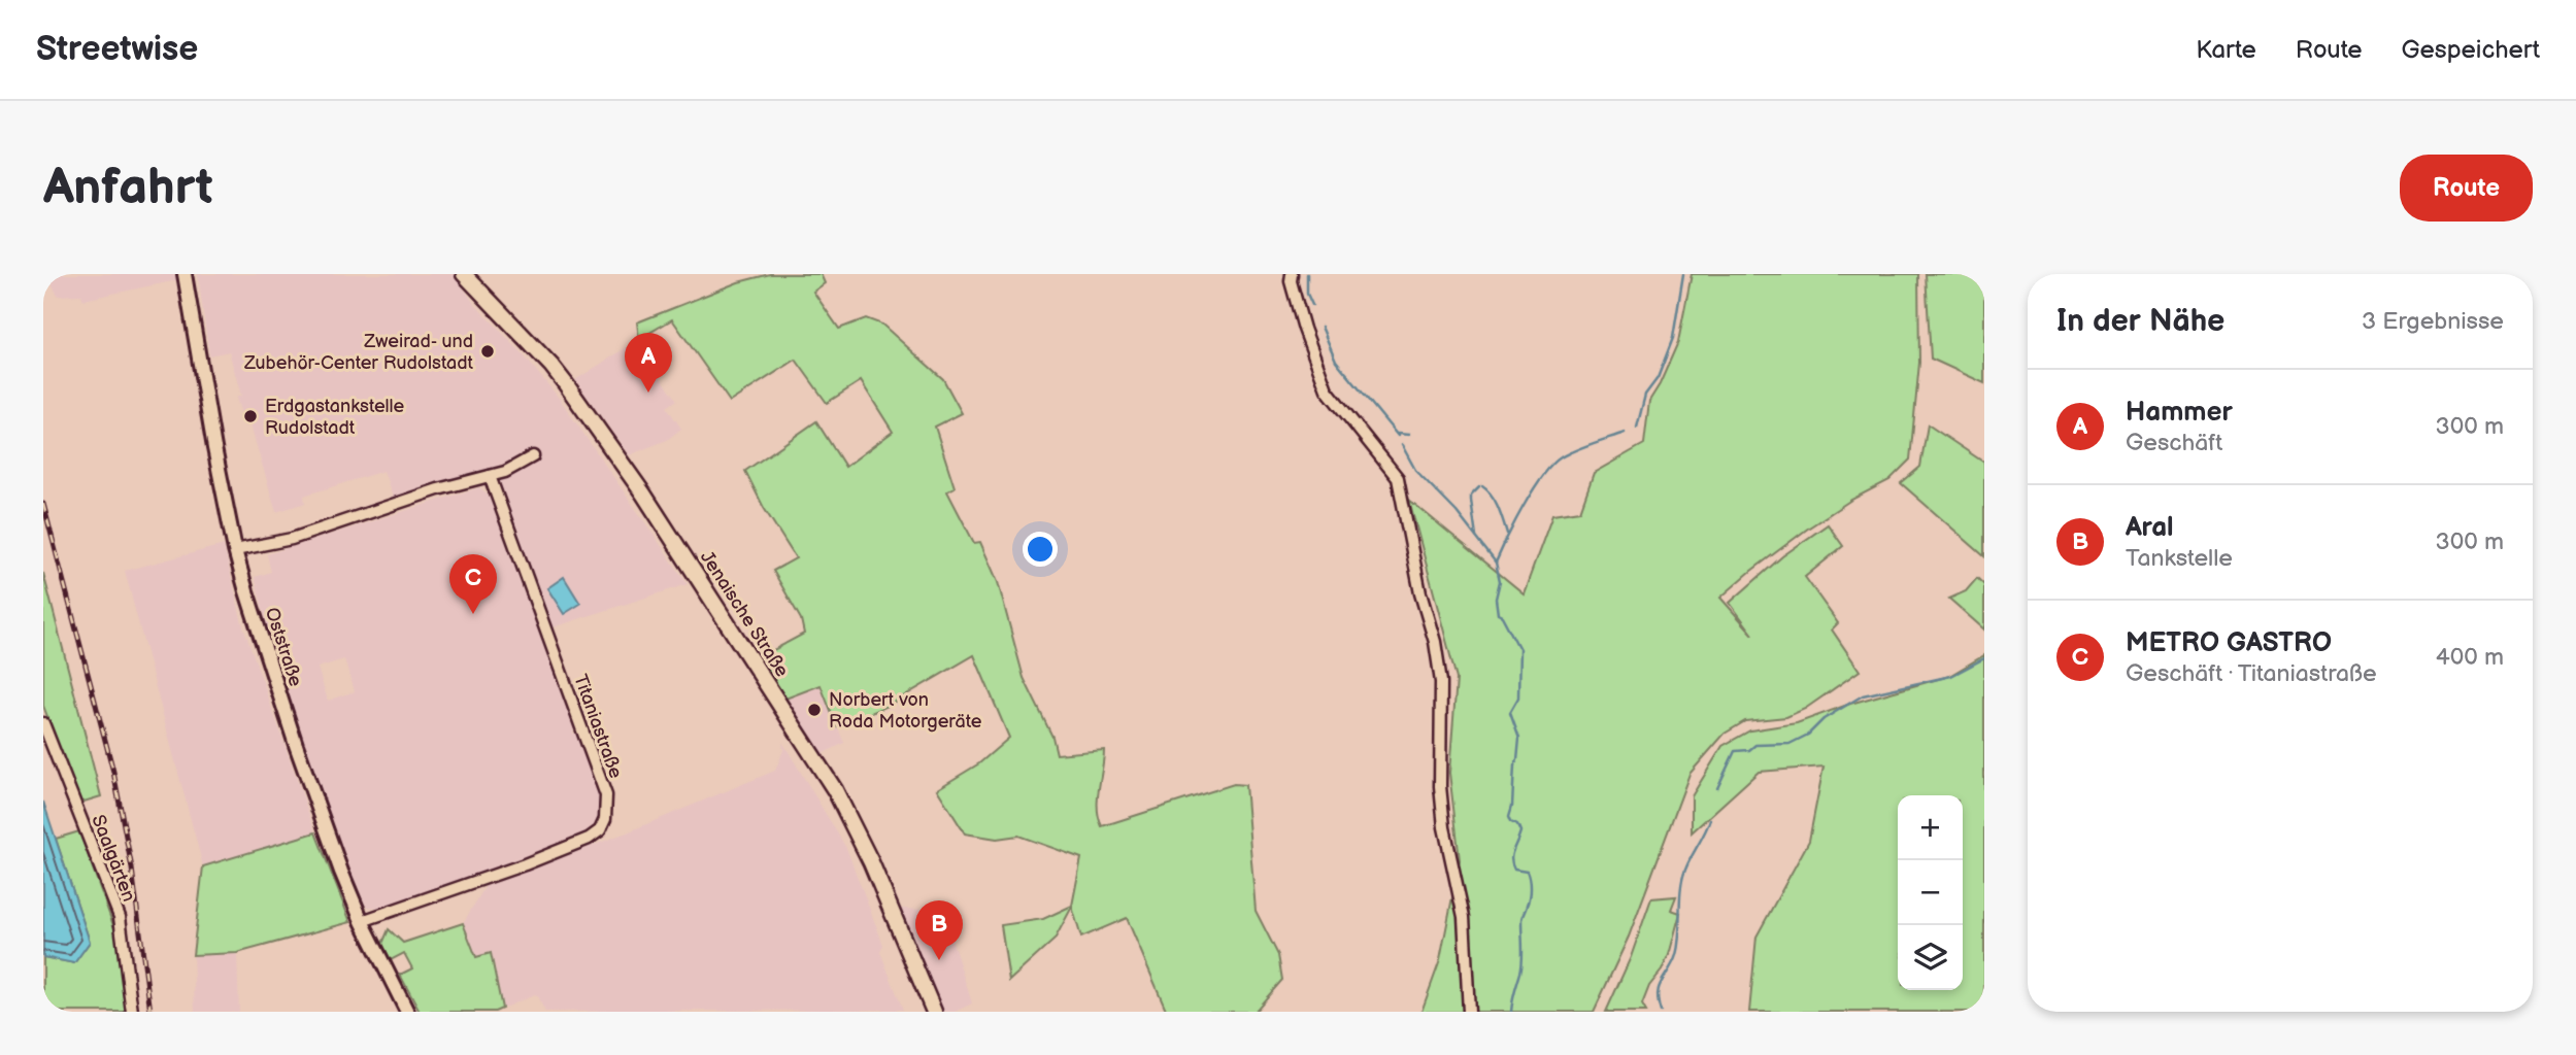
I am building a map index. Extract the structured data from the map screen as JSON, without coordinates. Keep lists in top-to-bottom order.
{
  "streets": {
    "main road": ["Jenaische Straße"],
    "street": ["Oststraße", "Titaniastraße", "Saalgärten"]
  },
  "crossings": [
    ["Oststraße", "Titaniastraße"]
  ],
  "places": ["Zweirad- und Zubehör-Center Rudolstadt", "Erdgastankstelle Rudolstadt", "Norbert von Roda Motorgeräte"],
  "page": {
    "header": "Streetwise",
    "nav": ["Karte", "Route", "Gespeichert"],
    "buttons": "Route",
    "title": "Anfahrt",
    "heading": ["In der Nähe", "3 Ergebnisse"],
    "pins": ["A", "C", "B"],
    "list": [
      {
        "mark": "A",
        "name": "Hammer",
        "note": "Geschäft",
        "value": "300 m"
      },
      {
        "mark": "B",
        "name": "Aral",
        "note": "Tankstelle",
        "value": "300 m"
      },
      {
        "mark": "C",
        "name": "METRO GASTRO",
        "note": "Geschäft · Titaniastraße",
        "value": "400 m"
      }
    ],
    "map_buttons": ["+", "−"]
  }
}
